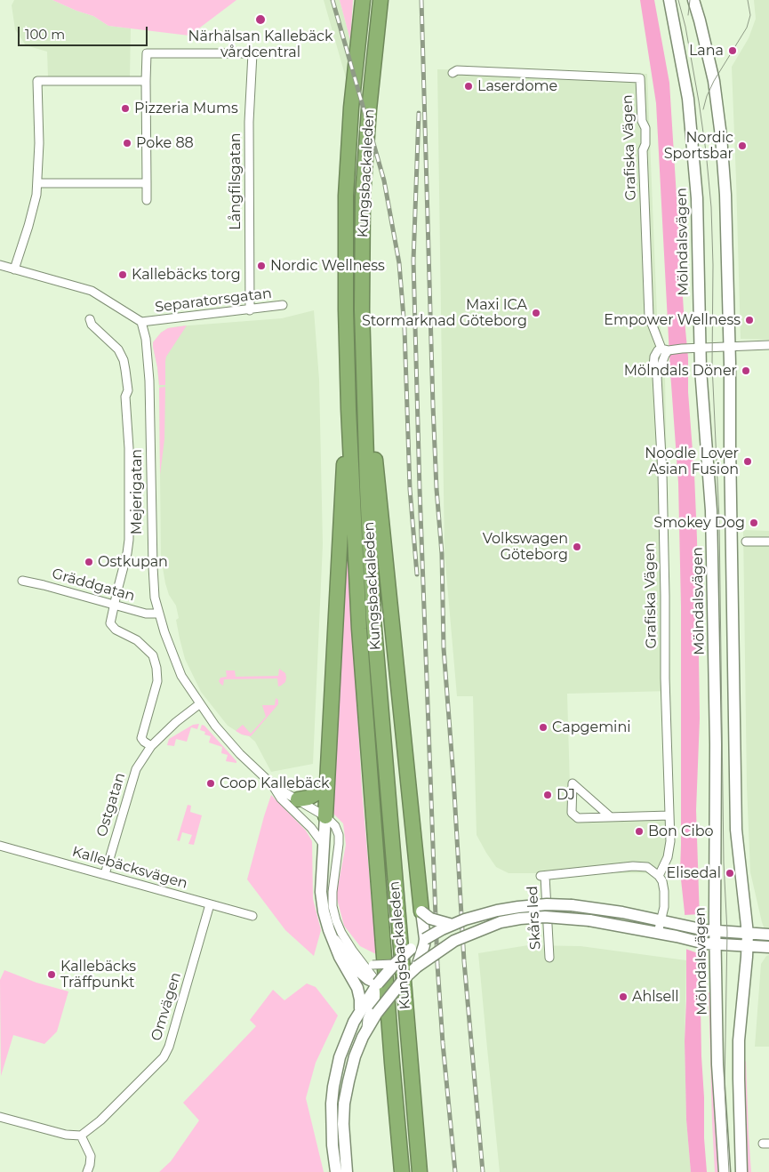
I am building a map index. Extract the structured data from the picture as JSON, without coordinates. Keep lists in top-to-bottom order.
{
  "streets": {
    "highway": ["Kungsbackaleden"],
    "main road": ["Mölndalsvägen"],
    "street": [
      "Grafiska Vägen",
      "Långfilsgatan",
      "Separatorsgatan",
      "Mejerigatan",
      "Gräddgatan",
      "Ostgatan",
      "Kallebäcksvägen",
      "Skårs led",
      "Omvägen"
    ]
  },
  "crossings": [
    ["Grafiska Vägen", "Skårs led"],
    ["Långfilsgatan", "Separatorsgatan"],
    ["Separatorsgatan", "Mejerigatan"],
    ["Mejerigatan", "Gräddgatan"],
    ["Mejerigatan", "Ostgatan"],
    ["Ostgatan", "Kallebäcksvägen"],
    ["Kallebäcksvägen", "Omvägen"]
  ],
  "places": [
    "Närhälsan Kallebäck vårdcentral",
    "Lana",
    "Laserdome",
    "Pizzeria Mums",
    "Poke 88",
    "Nordic Sportsbar",
    "Nordic Wellness",
    "Kallebäcks torg",
    "Maxi ICA Stormarknad Göteborg",
    "Empower Wellness",
    "Mölndals Döner",
    "Noodle Lover Asian Fusion",
    "Smokey Dog",
    "Volkswagen Göteborg",
    "Ostkupan",
    "Capgemini",
    "Coop Kallebäck",
    "DJ",
    "Bon Cibo",
    "Elisedal",
    "Kallebäcks Träffpunkt",
    "Ahlsell"
  ],
  "scale_bar": "100 m"
}
